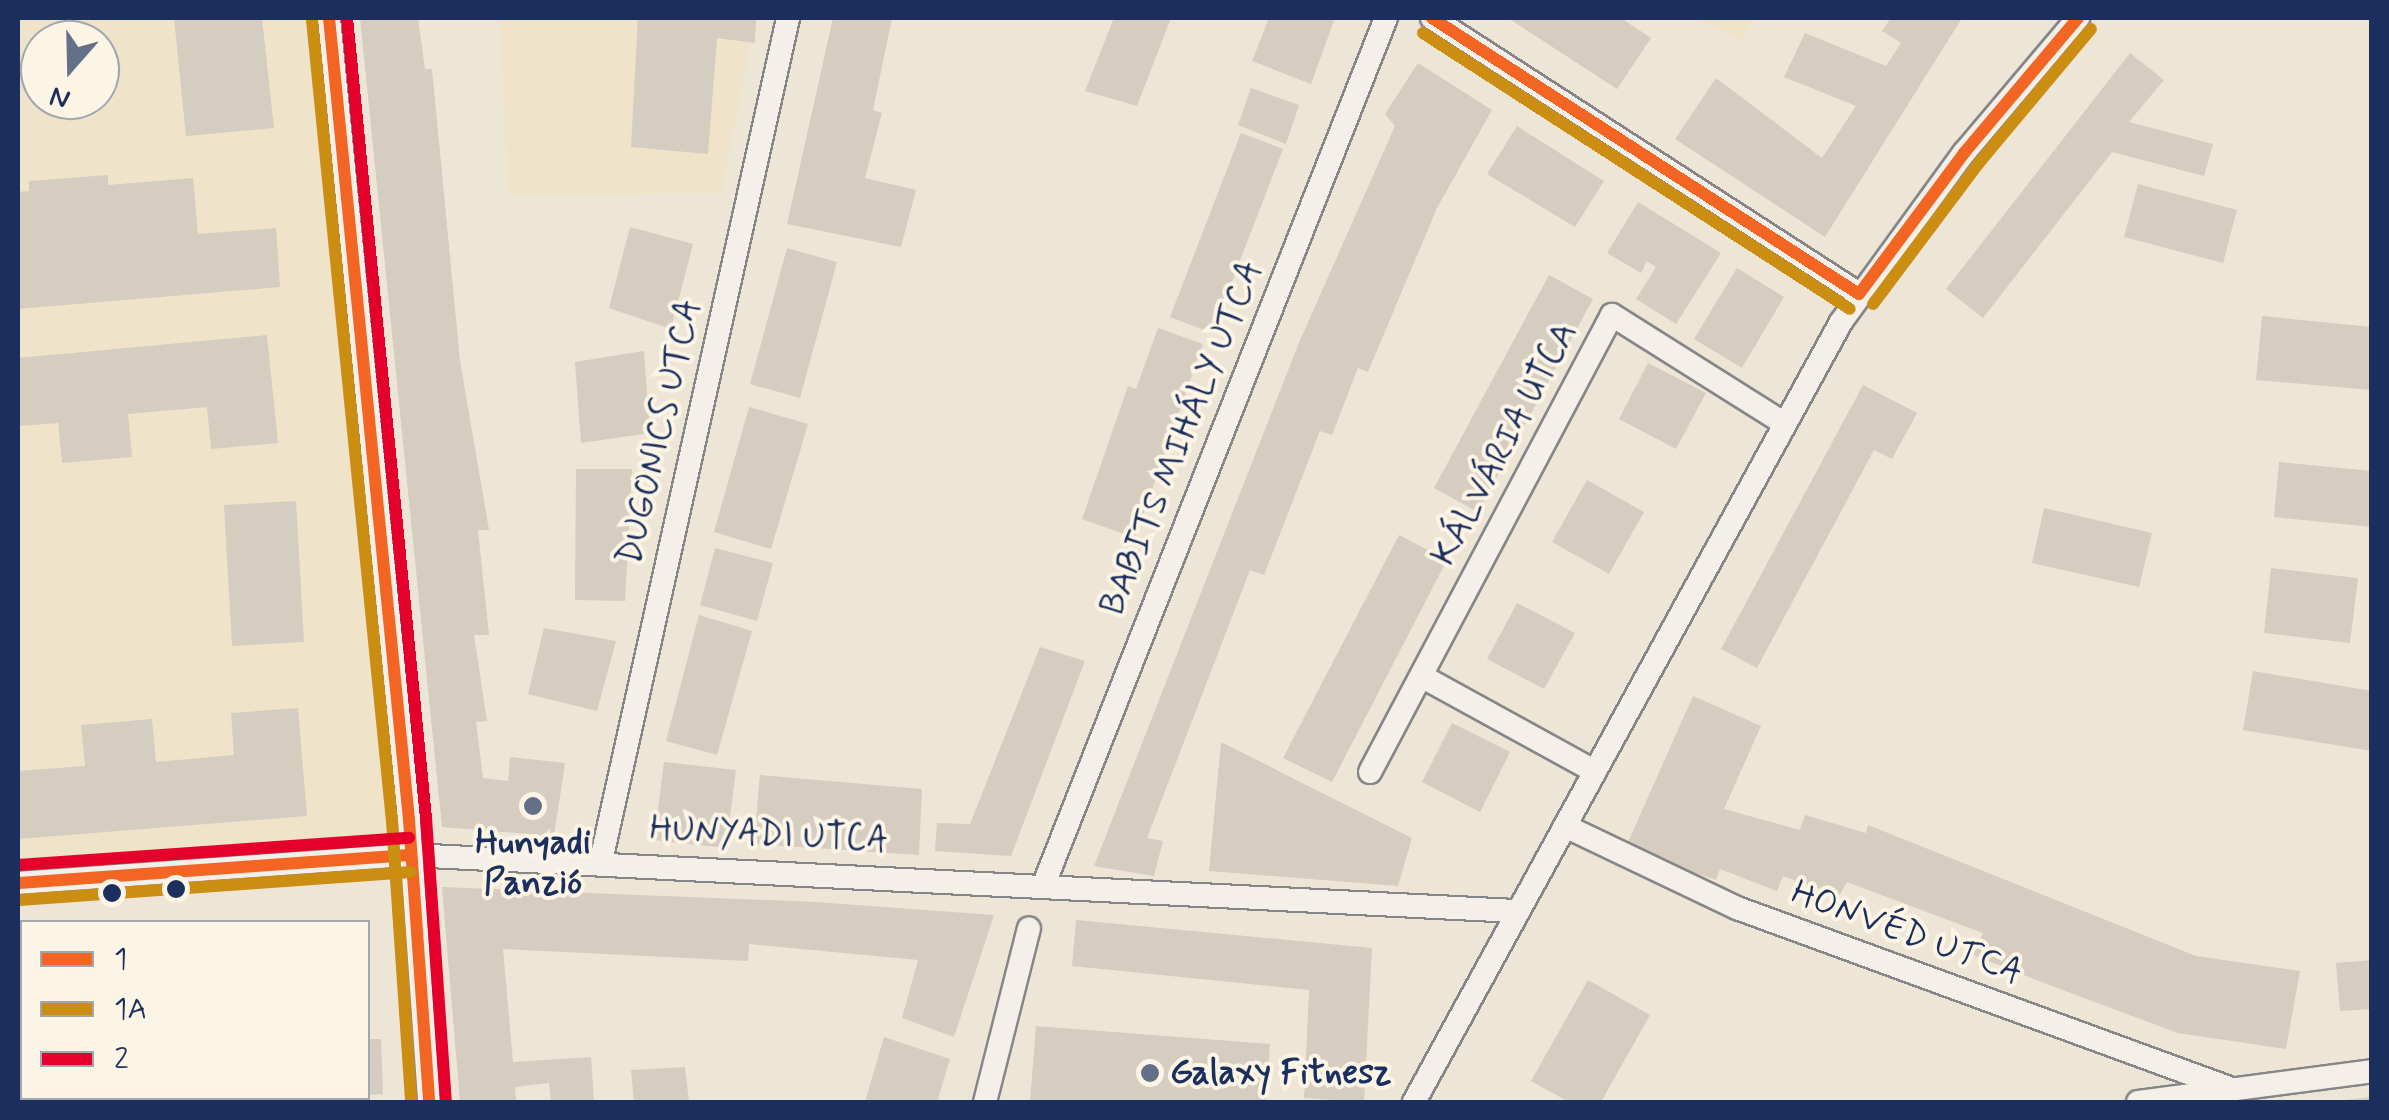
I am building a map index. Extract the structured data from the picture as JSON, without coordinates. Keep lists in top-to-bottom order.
{
  "streets": {
    "street": [
      "DUGONICS UTCA",
      "BABITS MIHÁLY UTCA",
      "KÁLVÁRIA UTCA",
      "HUNYADI UTCA",
      "HONVÉD UTCA"
    ]
  },
  "crossings": [
    ["DUGONICS UTCA", "HUNYADI UTCA"],
    ["BABITS MIHÁLY UTCA", "HUNYADI UTCA"]
  ],
  "places": ["Hunyadi Panzió", "Galaxy Fitnesz"],
  "lines": ["transit line 1", "transit line 2", "transit line 1A"],
  "legend": ["1", "1A", "2"],
  "north": "bottom"
}
